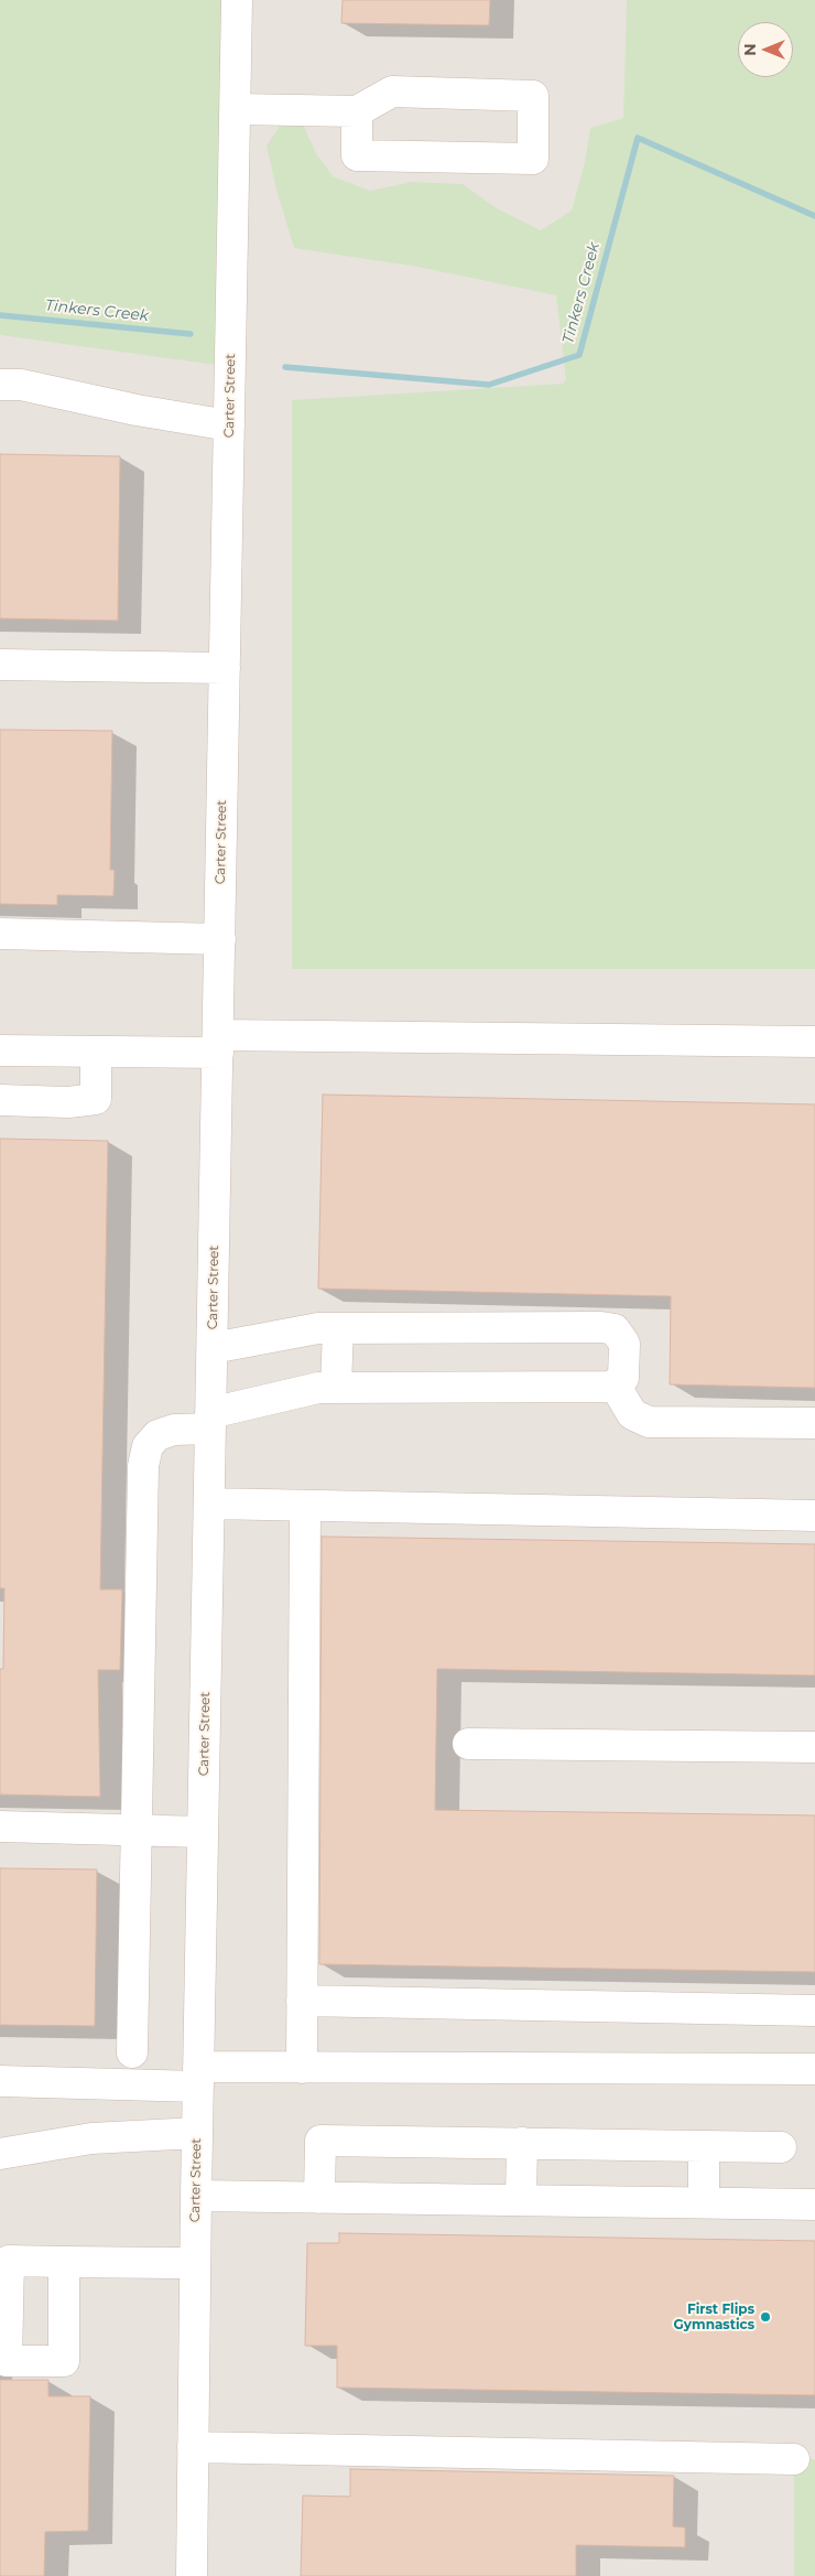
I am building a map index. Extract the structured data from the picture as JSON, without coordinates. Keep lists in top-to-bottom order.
{
  "streets": {
    "street": ["Carter Street"]
  },
  "water": ["Tinkers Creek"],
  "places": ["First Flips Gymnastics"],
  "north": "left"
}
